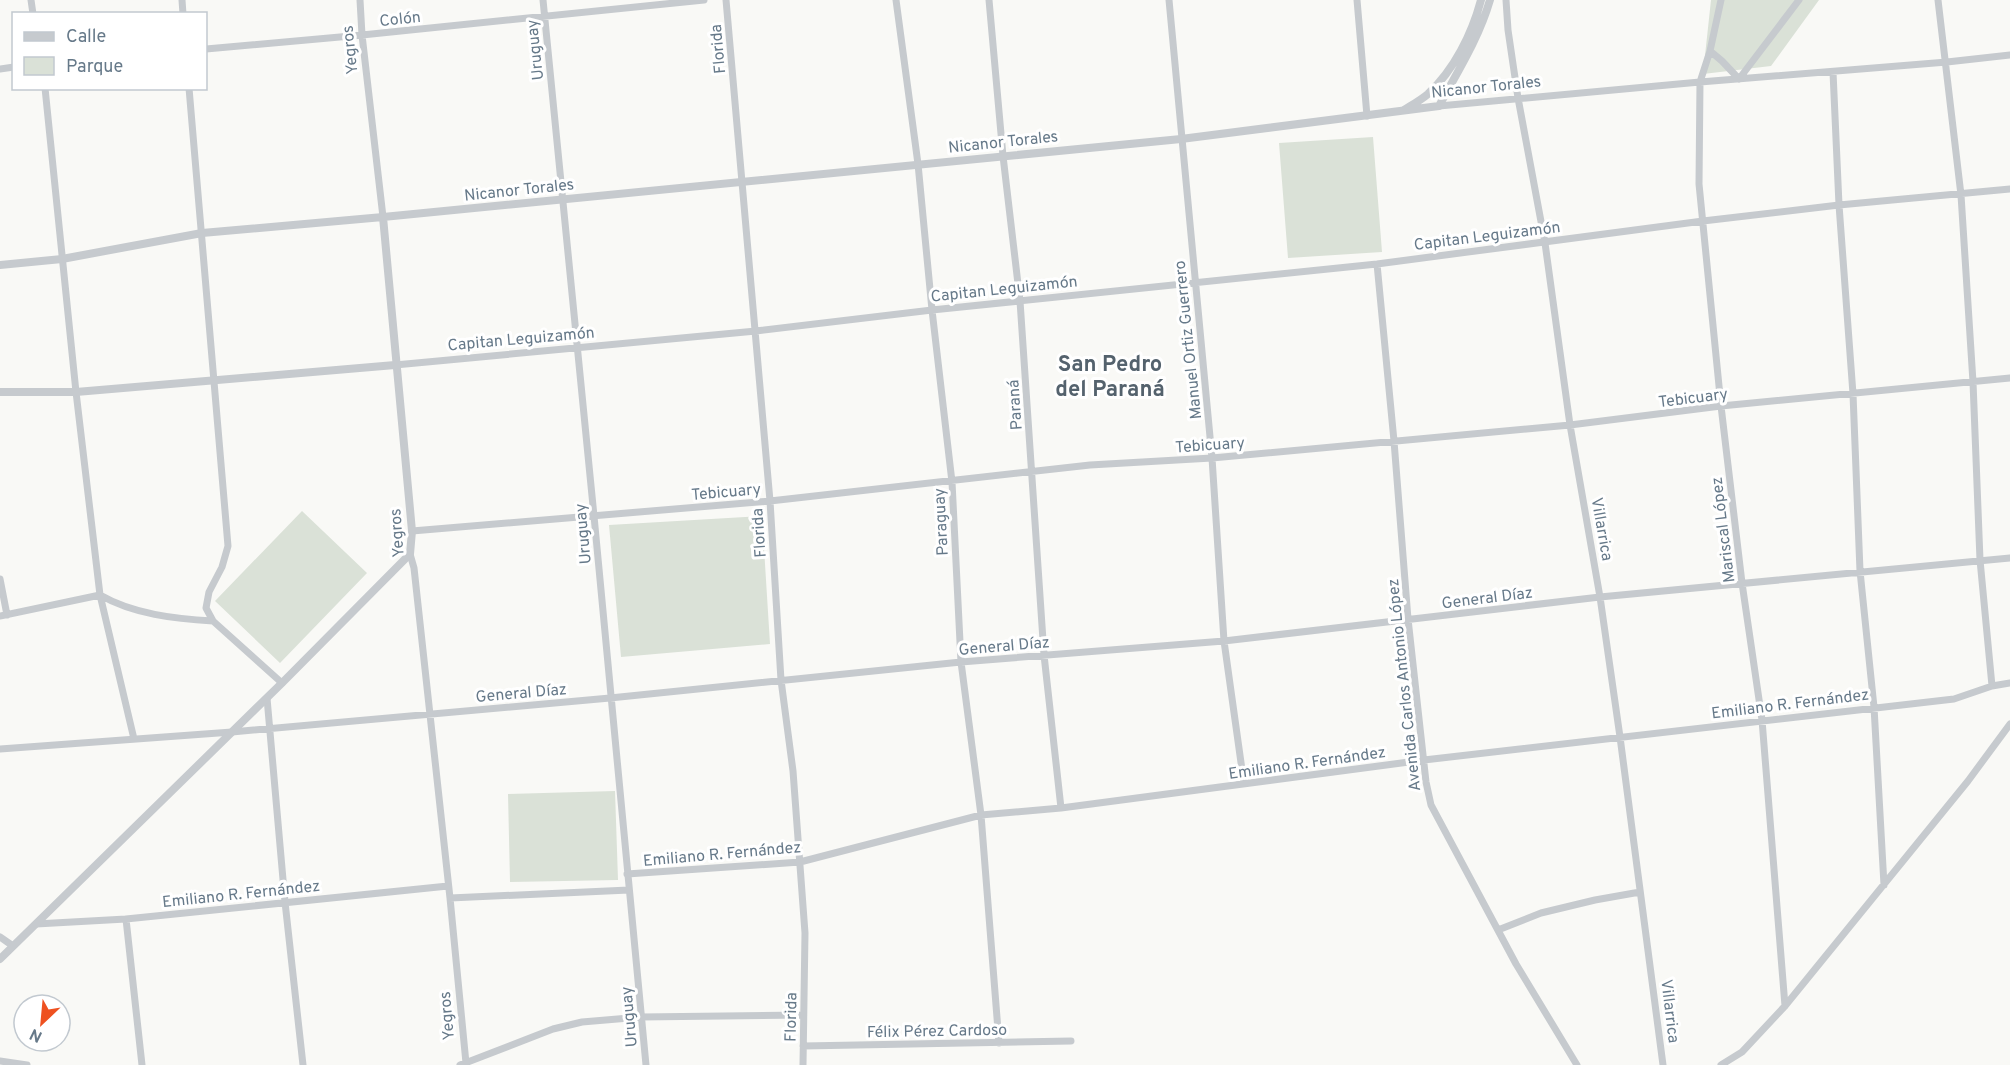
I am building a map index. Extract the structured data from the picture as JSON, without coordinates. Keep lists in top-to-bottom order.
{
  "streets": {
    "street": [
      "Colón",
      "Florida",
      "Yegros",
      "Uruguay",
      "Nicanor Torales",
      "Capitan Leguizamón",
      "Manuel Ortiz Guerrero",
      "Tebicuary",
      "Paraná",
      "Paraguay",
      "Villarrica",
      "Mariscal López",
      "General Díaz",
      "Avenida Carlos Antonio López",
      "Emiliano R. Fernández",
      "Félix Pérez Cardoso"
    ]
  },
  "crossings": [
    ["Colón", "Yegros"],
    ["Colón", "Uruguay"],
    ["Florida", "Nicanor Torales"],
    ["Florida", "Capitan Leguizamón"],
    ["Florida", "Tebicuary"],
    ["Florida", "General Díaz"],
    ["Florida", "Emiliano R. Fernández"],
    ["Florida", "Félix Pérez Cardoso"],
    ["Yegros", "Nicanor Torales"],
    ["Yegros", "Capitan Leguizamón"],
    ["Yegros", "Tebicuary"],
    ["Yegros", "General Díaz"],
    ["Yegros", "Emiliano R. Fernández"],
    ["Uruguay", "Nicanor Torales"],
    ["Uruguay", "Capitan Leguizamón"],
    ["Uruguay", "Tebicuary"],
    ["Uruguay", "General Díaz"],
    ["Uruguay", "Emiliano R. Fernández"],
    ["Nicanor Torales", "Manuel Ortiz Guerrero"],
    ["Nicanor Torales", "Paraná"],
    ["Nicanor Torales", "Paraguay"],
    ["Nicanor Torales", "Villarrica"],
    ["Nicanor Torales", "Mariscal López"],
    ["Capitan Leguizamón", "Manuel Ortiz Guerrero"],
    ["Capitan Leguizamón", "Paraná"],
    ["Capitan Leguizamón", "Paraguay"],
    ["Capitan Leguizamón", "Villarrica"],
    ["Capitan Leguizamón", "Mariscal López"],
    ["Capitan Leguizamón", "Avenida Carlos Antonio López"],
    ["Manuel Ortiz Guerrero", "Tebicuary"],
    ["Manuel Ortiz Guerrero", "General Díaz"],
    ["Manuel Ortiz Guerrero", "Emiliano R. Fernández"],
    ["Tebicuary", "Paraná"],
    ["Tebicuary", "Paraguay"],
    ["Tebicuary", "Villarrica"],
    ["Tebicuary", "Mariscal López"],
    ["Tebicuary", "Avenida Carlos Antonio López"],
    ["Paraná", "General Díaz"],
    ["Paraná", "Emiliano R. Fernández"],
    ["Paraguay", "General Díaz"],
    ["Paraguay", "Emiliano R. Fernández"],
    ["Paraguay", "Félix Pérez Cardoso"],
    ["Villarrica", "General Díaz"],
    ["Villarrica", "Emiliano R. Fernández"],
    ["Mariscal López", "General Díaz"],
    ["Mariscal López", "Emiliano R. Fernández"],
    ["General Díaz", "Avenida Carlos Antonio López"],
    ["Avenida Carlos Antonio López", "Emiliano R. Fernández"]
  ],
  "districts": ["San Pedro del Paraná"],
  "legend": ["Calle", "Parque"],
  "north": "bottom left"
}
